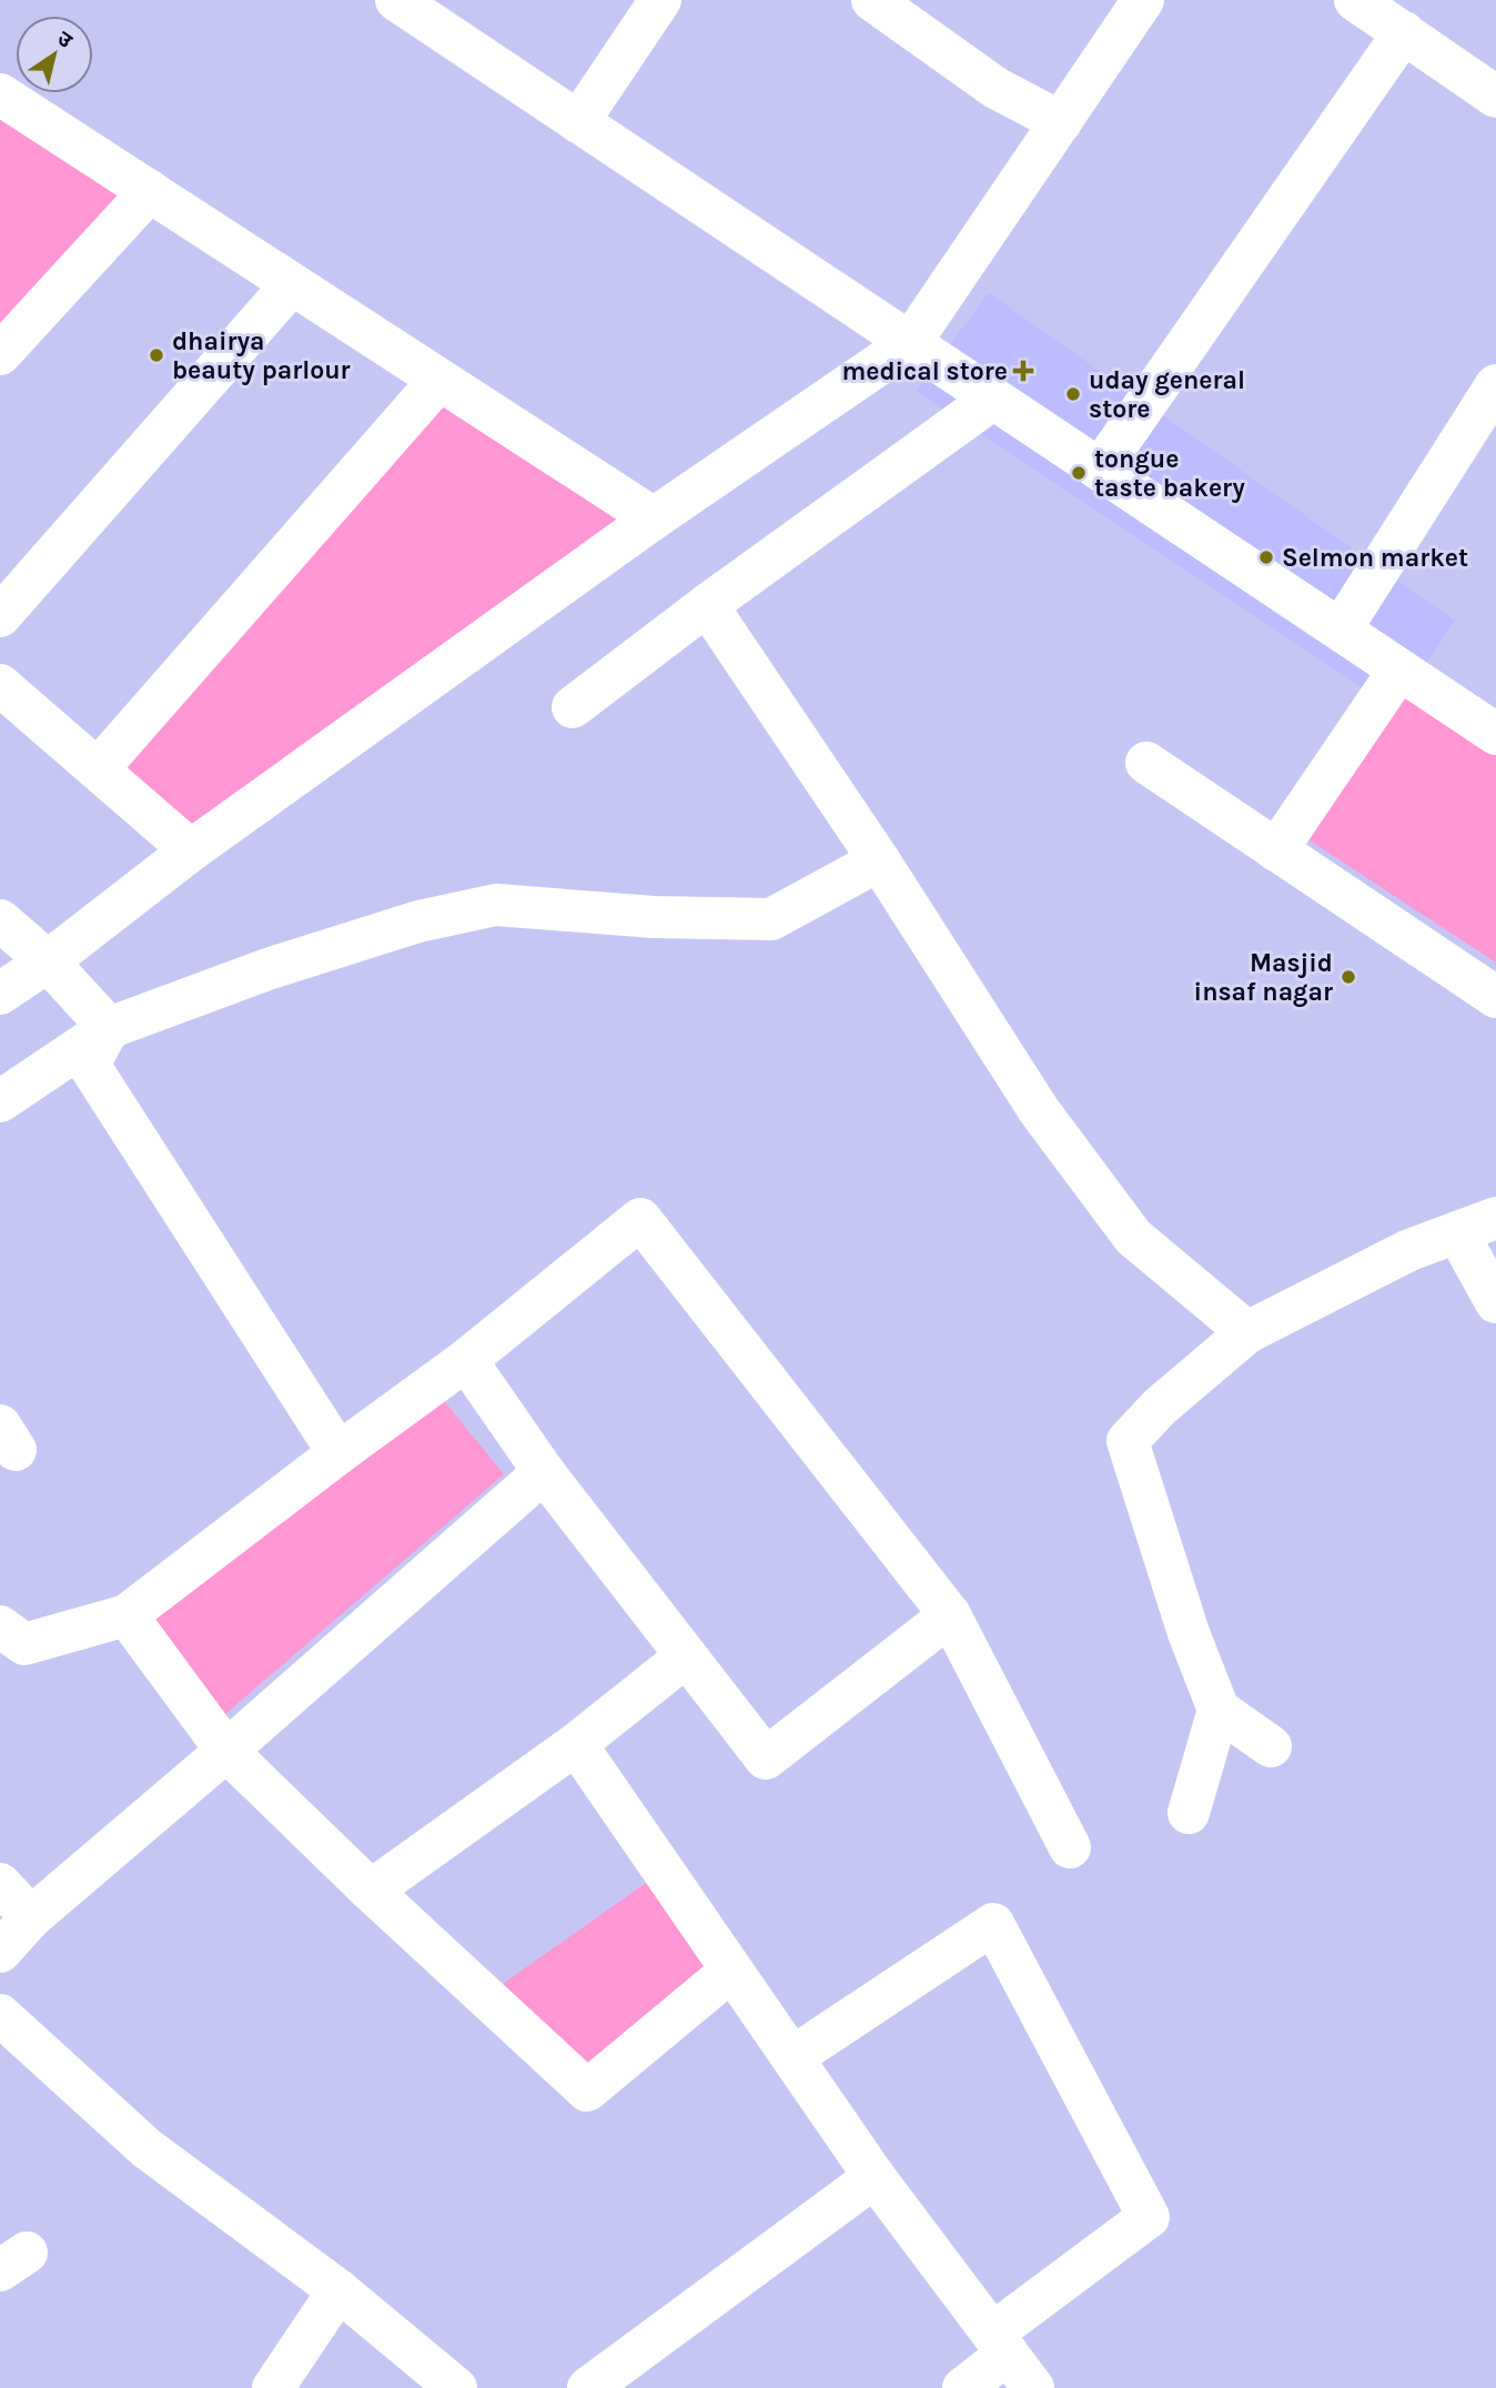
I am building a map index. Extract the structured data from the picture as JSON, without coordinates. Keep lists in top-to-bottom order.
{
  "places": {
    "other": [
      "dhairya beauty parlour",
      "uday general store",
      "tongue taste bakery",
      "Selmon market",
      "Masjid insaf nagar"
    ],
    "health": ["medical store"]
  },
  "north": "top right"
}
